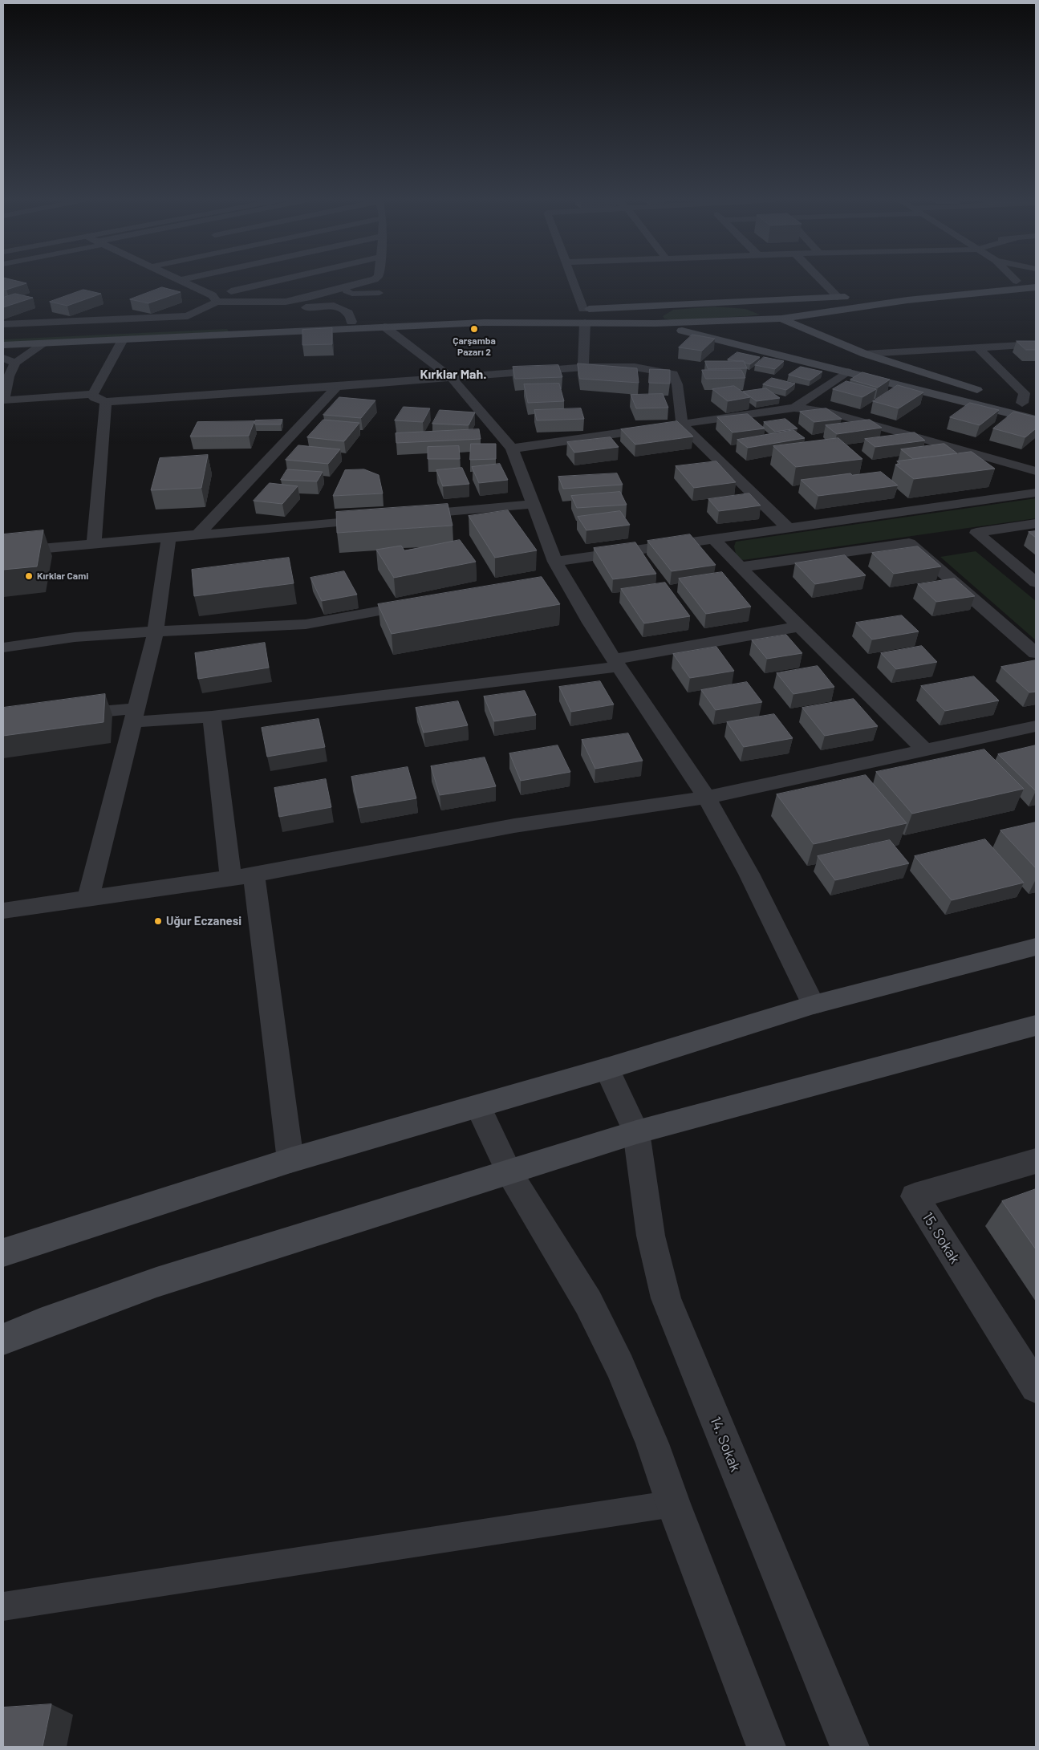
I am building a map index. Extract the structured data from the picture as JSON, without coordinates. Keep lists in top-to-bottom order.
{
  "streets": {
    "street": ["15. Sokak", "14. Sokak"]
  },
  "districts": ["Kırklar Mah."],
  "places": ["Çarşamba Pazarı 2", "Kırklar Cami", "Uğur Eczanesi"]
}
